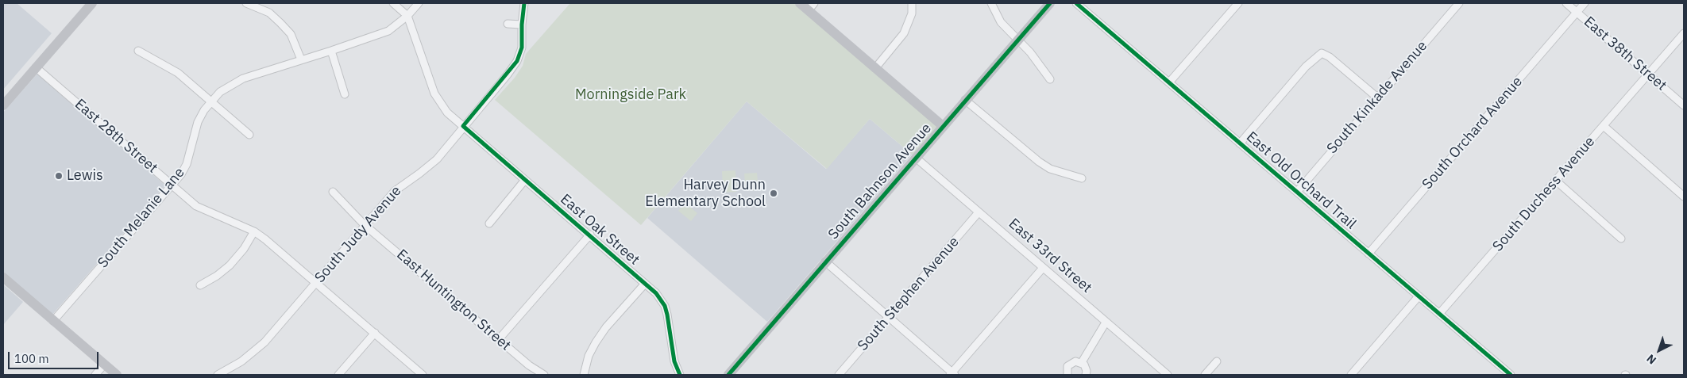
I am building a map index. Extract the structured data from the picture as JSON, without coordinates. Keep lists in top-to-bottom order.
{
  "streets": {
    "street": [
      "East 38th Street",
      "South Kinkade Avenue",
      "South Orchard Avenue",
      "East 28th Street",
      "East Old Orchard Trail",
      "South Bahnson Avenue",
      "South Duchess Avenue",
      "South Melanie Lane",
      "East Oak Street",
      "South Judy Avenue",
      "East 33rd Street",
      "South Stephen Avenue",
      "East Huntington Street"
    ]
  },
  "crossings": [
    ["East 38th Street", "South Orchard Avenue"],
    ["East 38th Street", "South Duchess Avenue"],
    ["South Kinkade Avenue", "East Old Orchard Trail"],
    ["South Orchard Avenue", "East Old Orchard Trail"],
    ["East 28th Street", "South Melanie Lane"],
    ["East 28th Street", "South Judy Avenue"],
    ["East Old Orchard Trail", "South Duchess Avenue"],
    ["South Bahnson Avenue", "East 33rd Street"],
    ["South Melanie Lane", "East Oak Street"],
    ["East Oak Street", "South Judy Avenue"],
    ["South Judy Avenue", "East Huntington Street"],
    ["East 33rd Street", "South Stephen Avenue"]
  ],
  "parks": ["Morningside Park"],
  "places": ["Lewis", "Harvey Dunn Elementary School"],
  "scale_bar": "100 m",
  "north": "bottom left"
}
